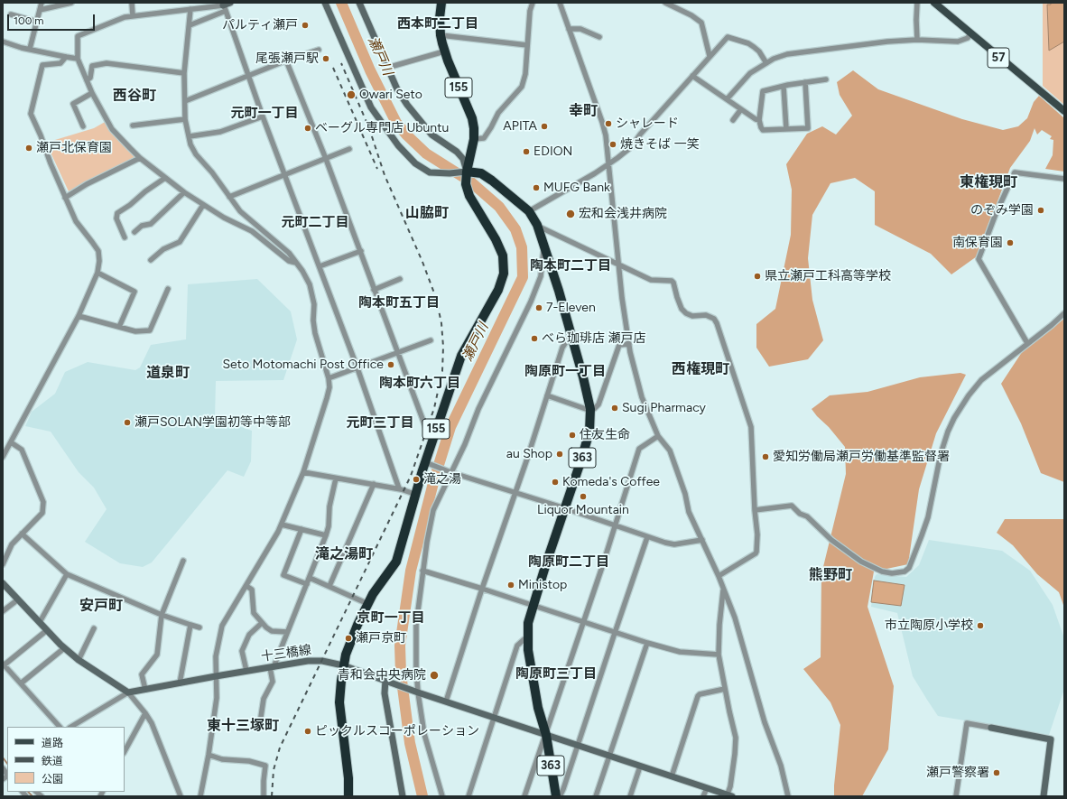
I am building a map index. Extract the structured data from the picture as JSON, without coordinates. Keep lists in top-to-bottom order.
{
  "streets": {
    "highway": ["155", "363"],
    "main road": ["57"],
    "street": ["十三橋線"]
  },
  "crossings": [
    ["155", "363"],
    ["155", "十三橋線"],
    ["363", "十三橋線"]
  ],
  "districts": [
    "西本町二丁目",
    "西谷町",
    "幸町",
    "元町一丁目",
    "東権現町",
    "山脇町",
    "元町二丁目",
    "陶本町二丁目",
    "陶本町五丁目",
    "西権現町",
    "陶原町一丁目",
    "道泉町",
    "陶本町六丁目",
    "元町三丁目",
    "滝之湯町",
    "陶原町二丁目",
    "熊野町",
    "安戸町",
    "京町一丁目",
    "陶原町三丁目",
    "東十三塚町"
  ],
  "water": ["瀬戸川"],
  "places": [
    "パルティ瀬戸",
    "尾張瀬戸駅",
    "Owari Seto",
    "シャレード",
    "APITA",
    "ベーグル専門店 Ubuntu",
    "焼きそば 一笑",
    "瀬戸北保育園",
    "EDION",
    "MUFG Bank",
    "のぞみ学園",
    "宏和会浅井病院",
    "南保育園",
    "県立瀬戸工科高等学校",
    "7-Eleven",
    "べら珈琲店 瀬戸店",
    "Seto Motomachi Post Office",
    "Sugi Pharmacy",
    "瀬戸SOLAN学園初等中等部",
    "住友生命",
    "au Shop",
    "愛知労働局瀬戸労働基準監督署",
    "滝之湯",
    "Komeda's Coffee",
    "Liquor Mountain",
    "Ministop",
    "市立陶原小学校",
    "瀬戸京町",
    "青和会中央病院",
    "ピックルスコーポレーション",
    "瀬戸警察署"
  ],
  "legend": ["道路", "鉄道", "公園"],
  "scale_bar": "100 m"
}
